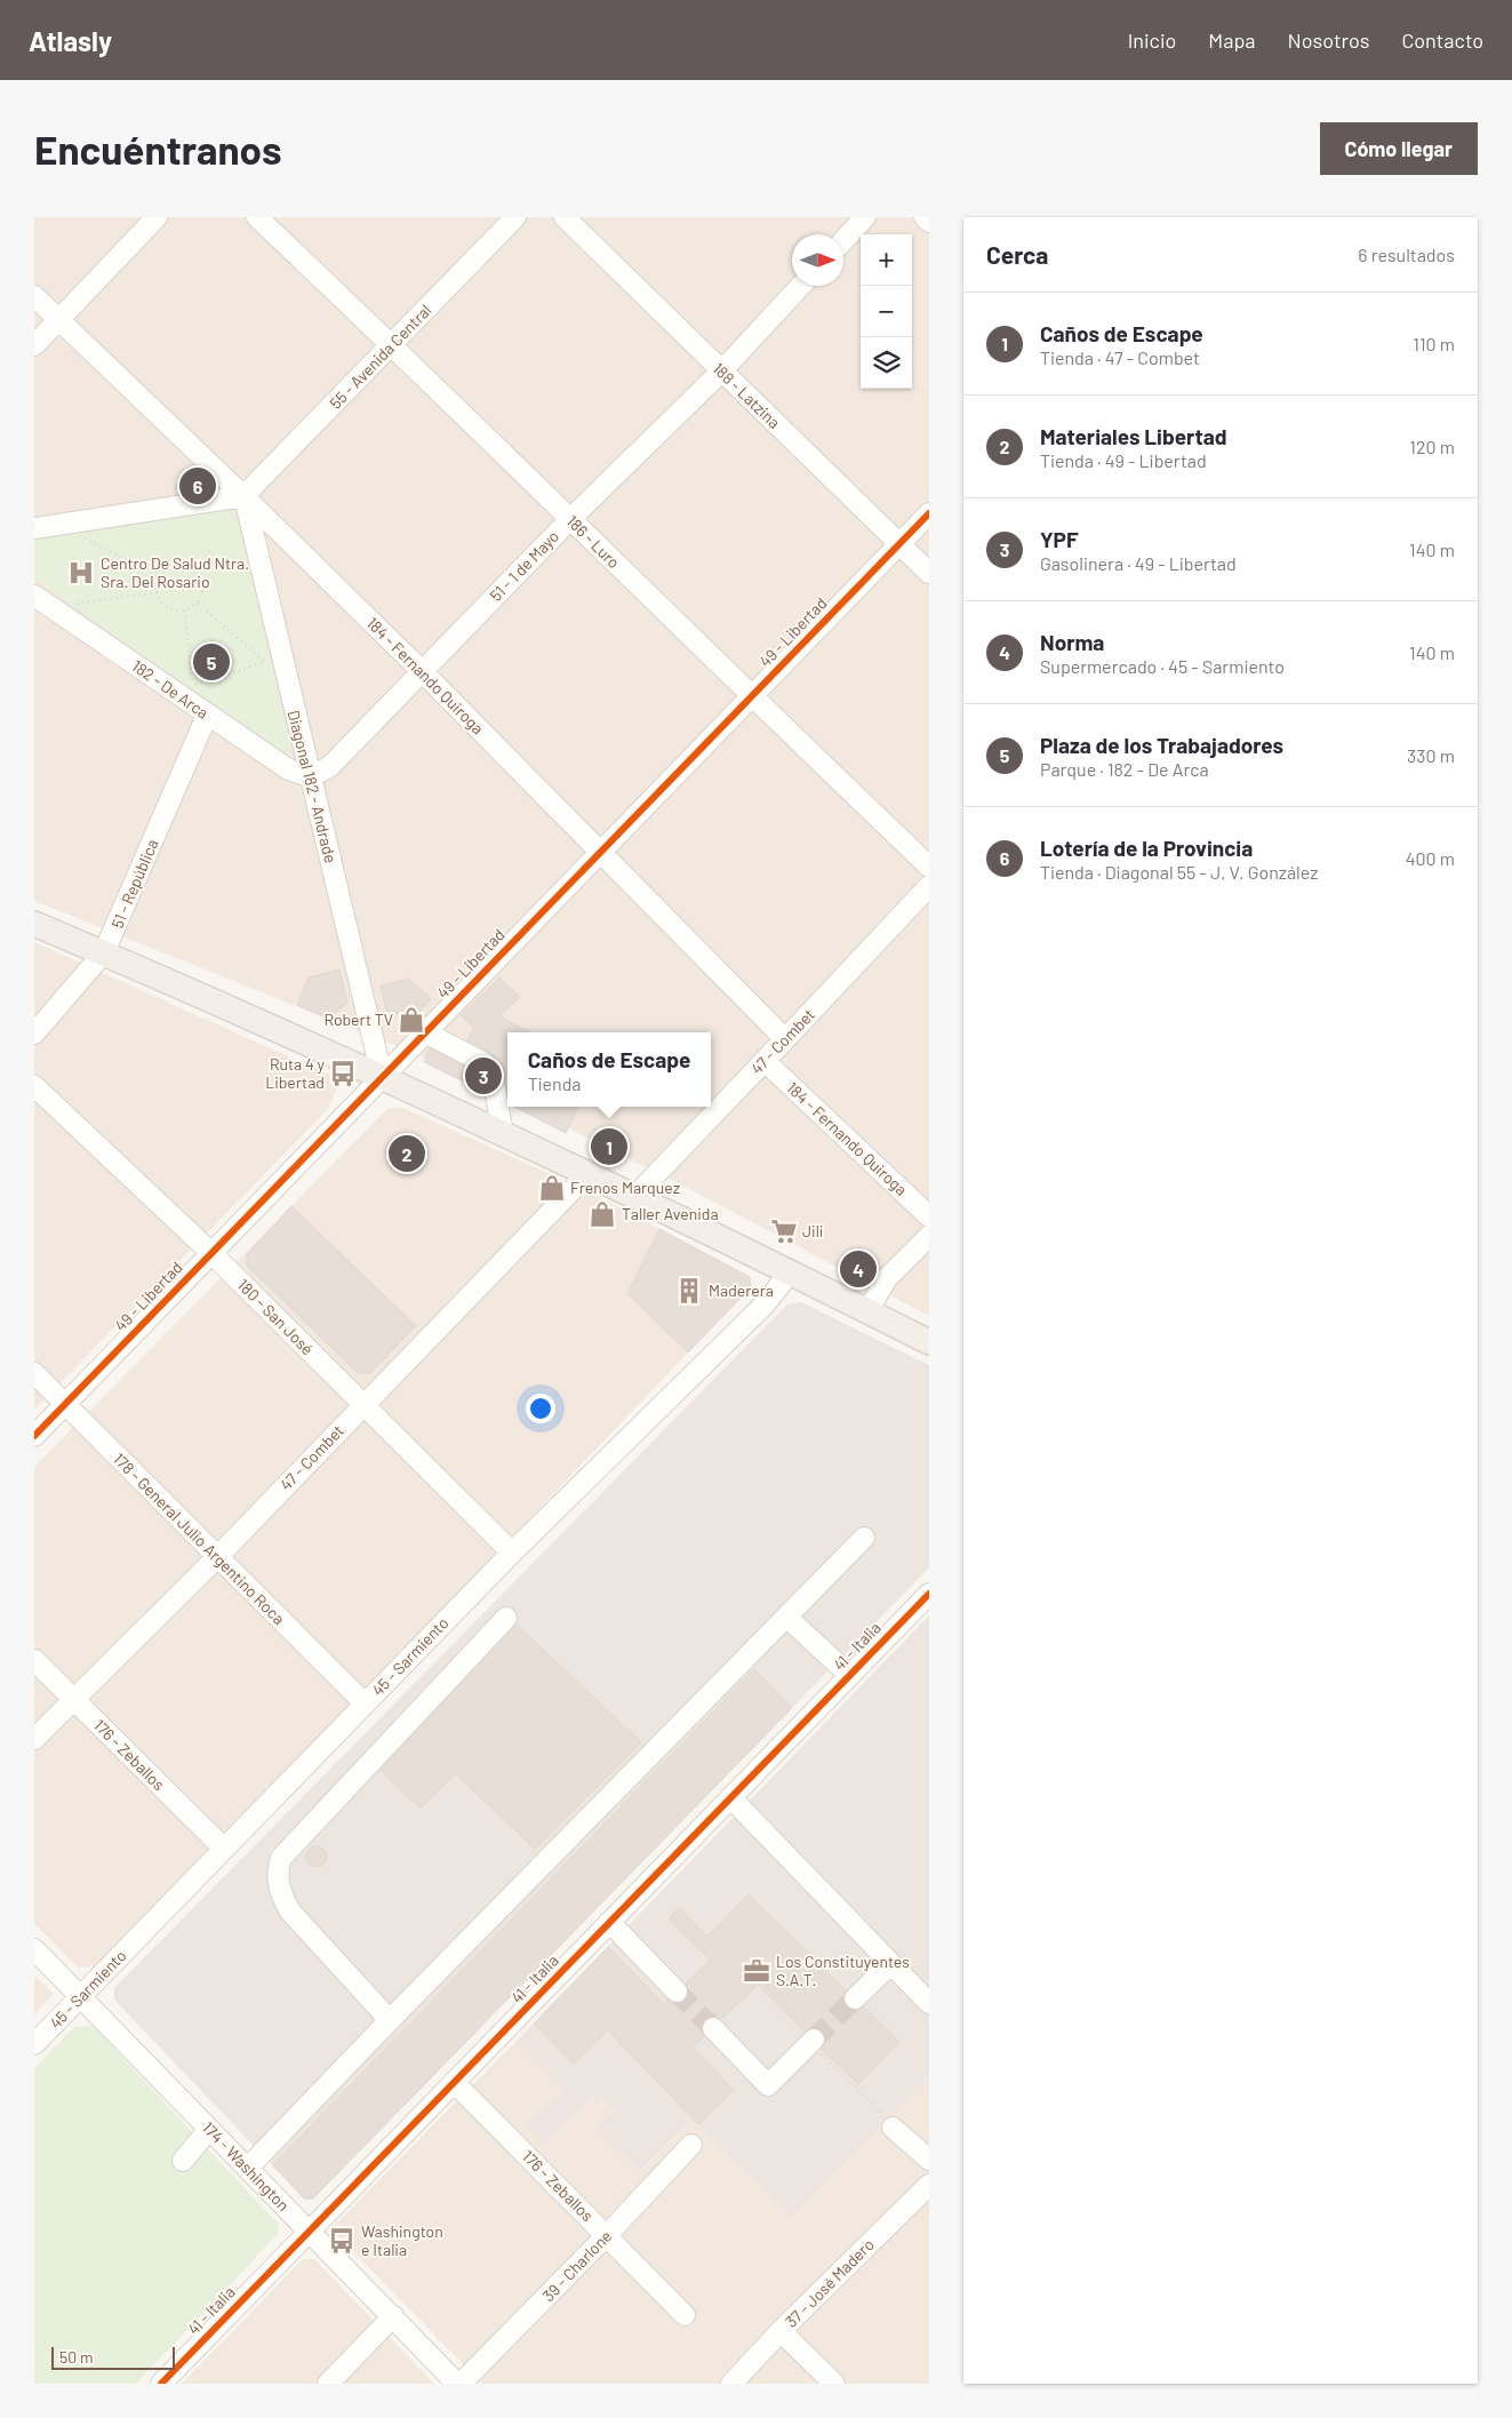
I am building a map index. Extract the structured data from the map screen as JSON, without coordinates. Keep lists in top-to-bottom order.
{
  "streets": {
    "street": [
      "55 - Avenida Central",
      "188 - Latzina",
      "186 - Luro",
      "51 - 1 de Mayo",
      "49 - Libertad",
      "184 - Fernando Quiroga",
      "182 - De Arca",
      "Diagonal 182 - Andrade",
      "51 - República",
      "47 - Combet",
      "180 - San José",
      "178 - General Julio Argentino Roca",
      "41 - Italia",
      "45 - Sarmiento",
      "176 - Zeballos",
      "174 - Washington",
      "39 - Charlone",
      "37 - José Madero"
    ]
  },
  "crossings": [
    ["55 - Avenida Central", "186 - Luro"],
    ["55 - Avenida Central", "184 - Fernando Quiroga"],
    ["55 - Avenida Central", "Diagonal 182 - Andrade"],
    ["188 - Latzina", "51 - 1 de Mayo"],
    ["188 - Latzina", "49 - Libertad"],
    ["186 - Luro", "51 - 1 de Mayo"],
    ["186 - Luro", "49 - Libertad"],
    ["51 - 1 de Mayo", "184 - Fernando Quiroga"],
    ["51 - 1 de Mayo", "182 - De Arca"],
    ["51 - 1 de Mayo", "Diagonal 182 - Andrade"],
    ["49 - Libertad", "184 - Fernando Quiroga"],
    ["49 - Libertad", "Diagonal 182 - Andrade"],
    ["49 - Libertad", "180 - San José"],
    ["49 - Libertad", "178 - General Julio Argentino Roca"],
    ["184 - Fernando Quiroga", "Diagonal 182 - Andrade"],
    ["184 - Fernando Quiroga", "47 - Combet"],
    ["182 - De Arca", "Diagonal 182 - Andrade"],
    ["182 - De Arca", "51 - República"],
    ["47 - Combet", "180 - San José"],
    ["47 - Combet", "178 - General Julio Argentino Roca"],
    ["47 - Combet", "176 - Zeballos"],
    ["180 - San José", "45 - Sarmiento"],
    ["178 - General Julio Argentino Roca", "45 - Sarmiento"],
    ["41 - Italia", "176 - Zeballos"],
    ["41 - Italia", "174 - Washington"],
    ["45 - Sarmiento", "176 - Zeballos"],
    ["45 - Sarmiento", "174 - Washington"],
    ["176 - Zeballos", "39 - Charlone"],
    ["174 - Washington", "39 - Charlone"]
  ],
  "places": {
    "hospital": ["Centro De Salud Ntra. Sra. Del Rosario"],
    "shop": ["Robert TV", "Frenos Marquez", "Taller Avenida"],
    "bus stop": ["Ruta 4 y Libertad", "Washington e Italia"],
    "supermarket": ["Jili"],
    "building": ["Maderera"],
    "office": ["Los Constituyentes S.A.T."]
  },
  "scale_bar": "50 m",
  "north": "right",
  "page": {
    "header": "Atlasly",
    "nav": [
      "Inicio",
      "Mapa",
      "Nosotros",
      "Contacto"
    ],
    "buttons": "Cómo llegar",
    "title": "Encuéntranos",
    "heading": ["Cerca", "6 resultados"],
    "map_buttons": ["+", "−"],
    "list": [
      {
        "mark": "1",
        "name": "Caños de Escape",
        "note": "Tienda · 47 - Combet",
        "value": "110 m"
      },
      {
        "mark": "2",
        "name": "Materiales Libertad",
        "note": "Tienda · 49 - Libertad",
        "value": "120 m"
      },
      {
        "mark": "3",
        "name": "YPF",
        "note": "Gasolinera · 49 - Libertad",
        "value": "140 m"
      },
      {
        "mark": "4",
        "name": "Norma",
        "note": "Supermercado · 45 - Sarmiento",
        "value": "140 m"
      },
      {
        "mark": "5",
        "name": "Plaza de los Trabajadores",
        "note": "Parque · 182 - De Arca",
        "value": "330 m"
      },
      {
        "mark": "6",
        "name": "Lotería de la Provincia",
        "note": "Tienda · Diagonal 55 - J. V. González",
        "value": "400 m"
      }
    ],
    "pins": [
      "6",
      "5",
      "3",
      "1",
      "2",
      "4"
    ],
    "popup": ["Caños de Escape", "Tienda"],
    "scale": "50 m"
  }
}
